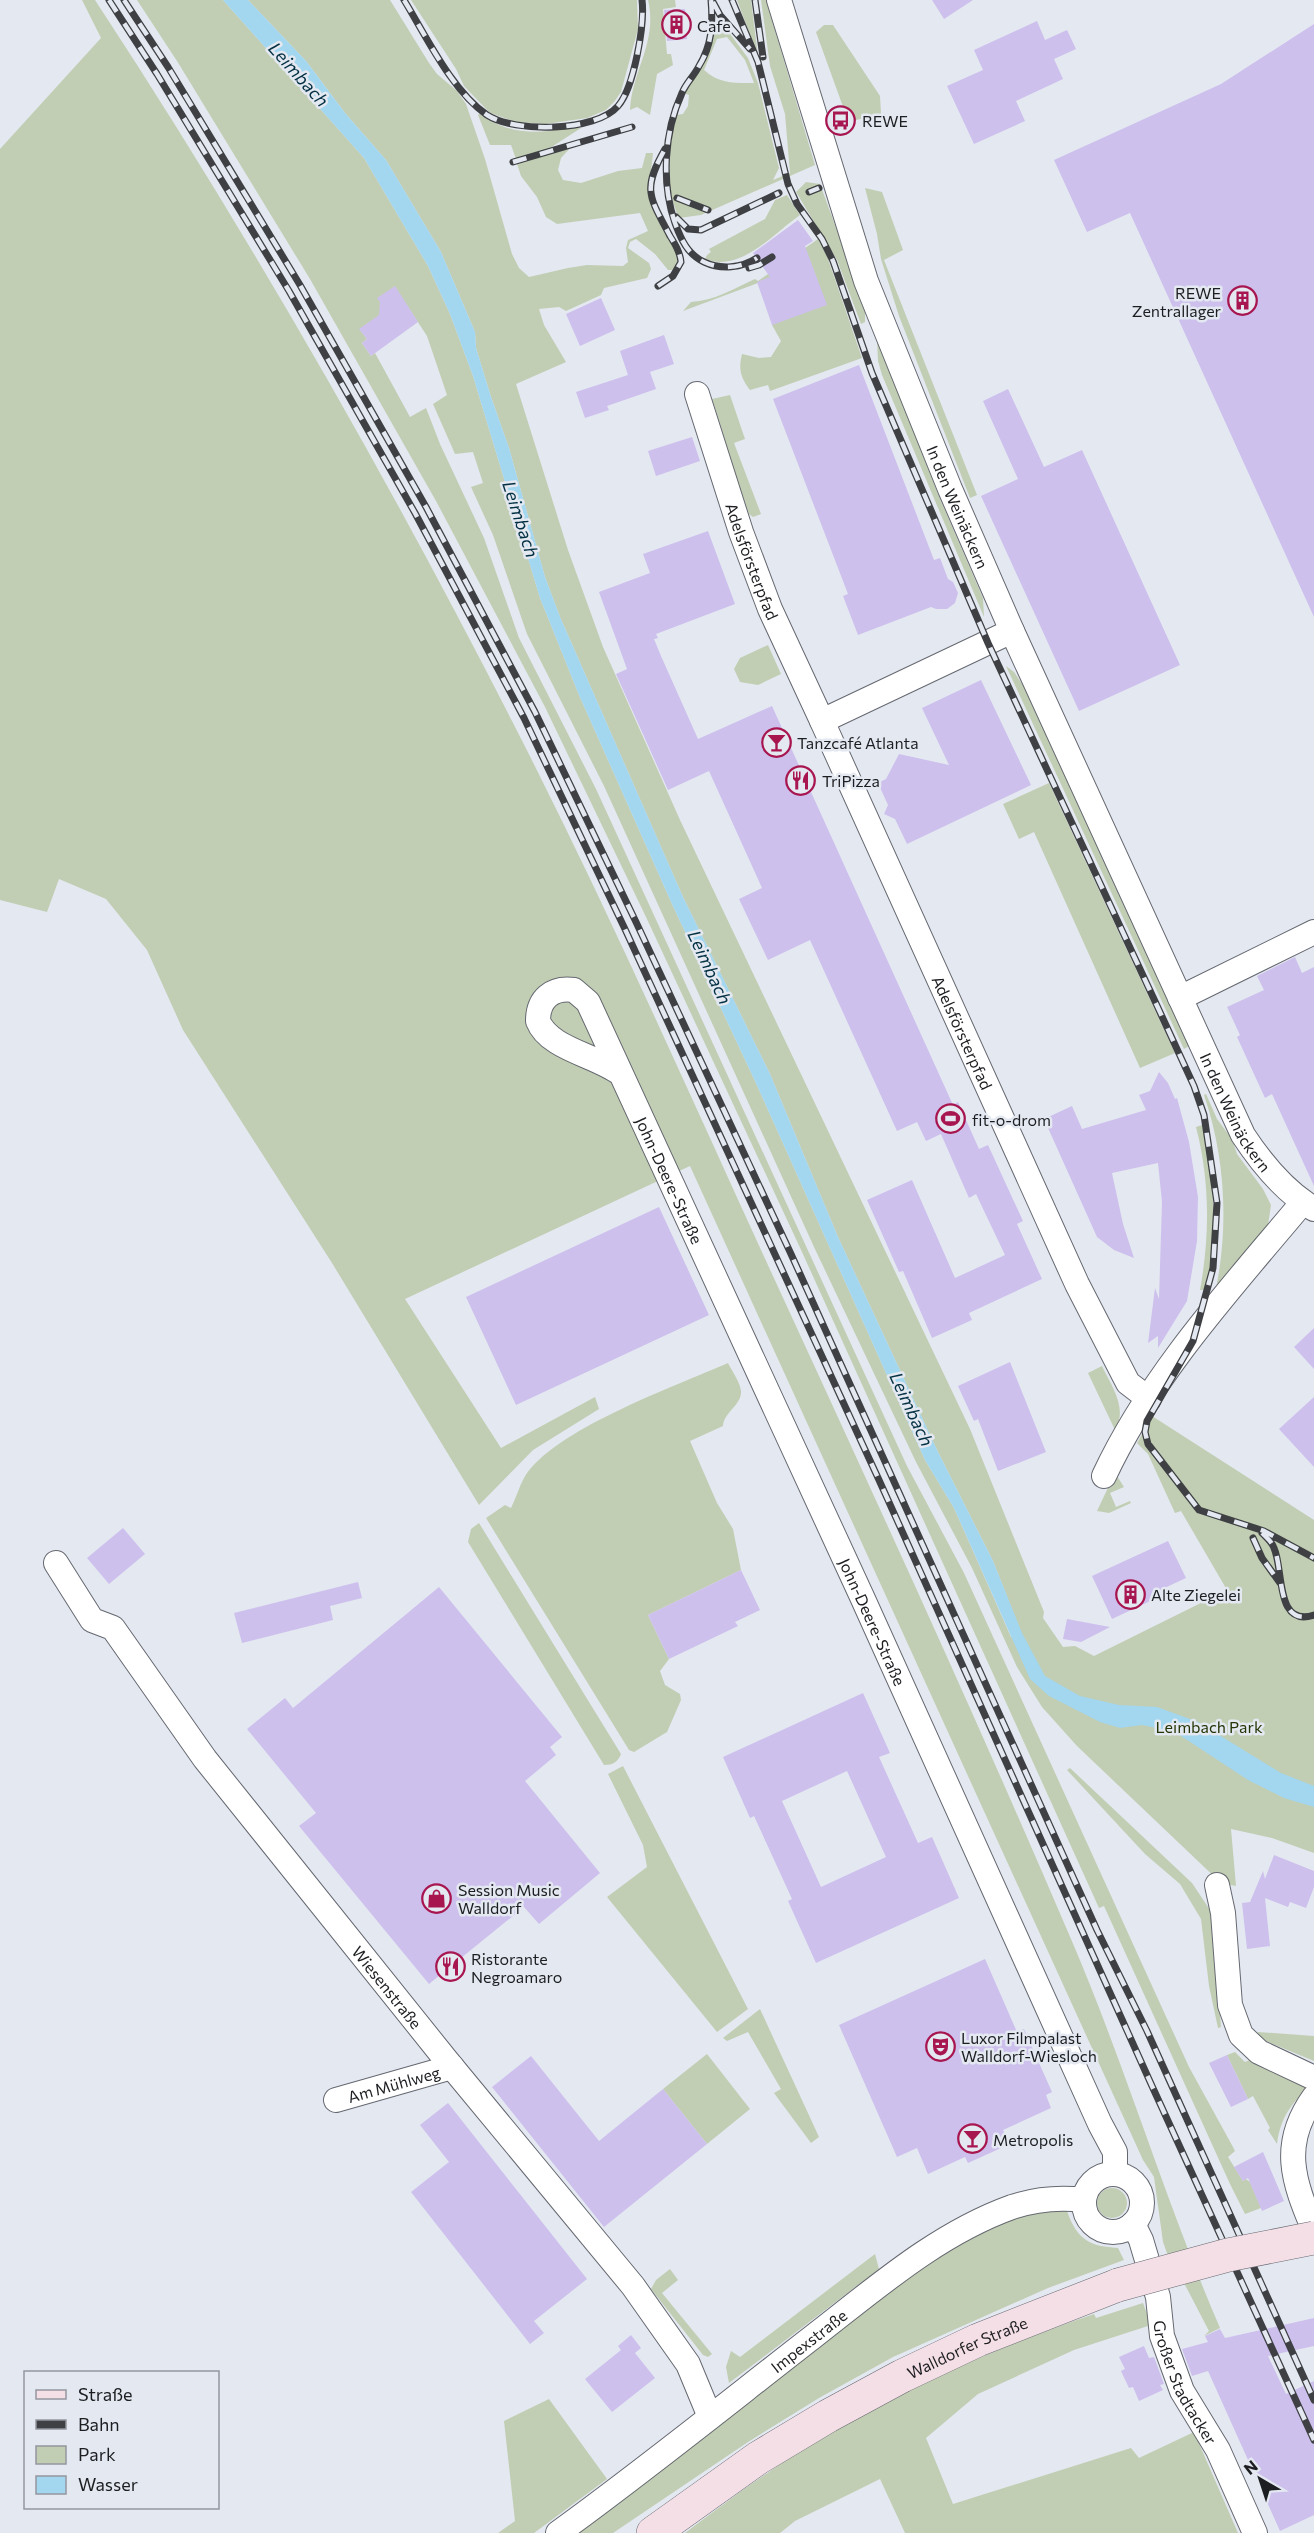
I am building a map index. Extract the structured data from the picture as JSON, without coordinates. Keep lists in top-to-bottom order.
{
  "streets": {
    "street": [
      "In den Weinäckern",
      "Adelsförsterpfad",
      "John-Deere-Straße",
      "Wiesenstraße",
      "Am Mühlweg",
      "Impexstraße",
      "Walldorfer Straße",
      "Großer Stadtacker"
    ]
  },
  "crossings": [
    ["John-Deere-Straße", "Impexstraße"],
    ["John-Deere-Straße", "Großer Stadtacker"],
    ["Wiesenstraße", "Am Mühlweg"],
    ["Wiesenstraße", "Impexstraße"],
    ["Impexstraße", "Großer Stadtacker"]
  ],
  "water": ["Leimbach"],
  "parks": ["Leimbach Park"],
  "places": {
    "building": ["Cafe", "REWE Zentrallager", "Alte Ziegelei"],
    "bus stop": ["REWE"],
    "bar": ["Tanzcafé Atlanta", "Metropolis"],
    "restaurant": ["TriPizza", "Ristorante Negroamaro"],
    "sports": ["fit-o-drom"],
    "shop": ["Session Music Walldorf"],
    "theatre": ["Luxor Filmpalast Walldorf-Wiesloch"]
  },
  "legend": [
    "Straße",
    "Bahn",
    "Park",
    "Wasser"
  ],
  "north": "top left"
}
